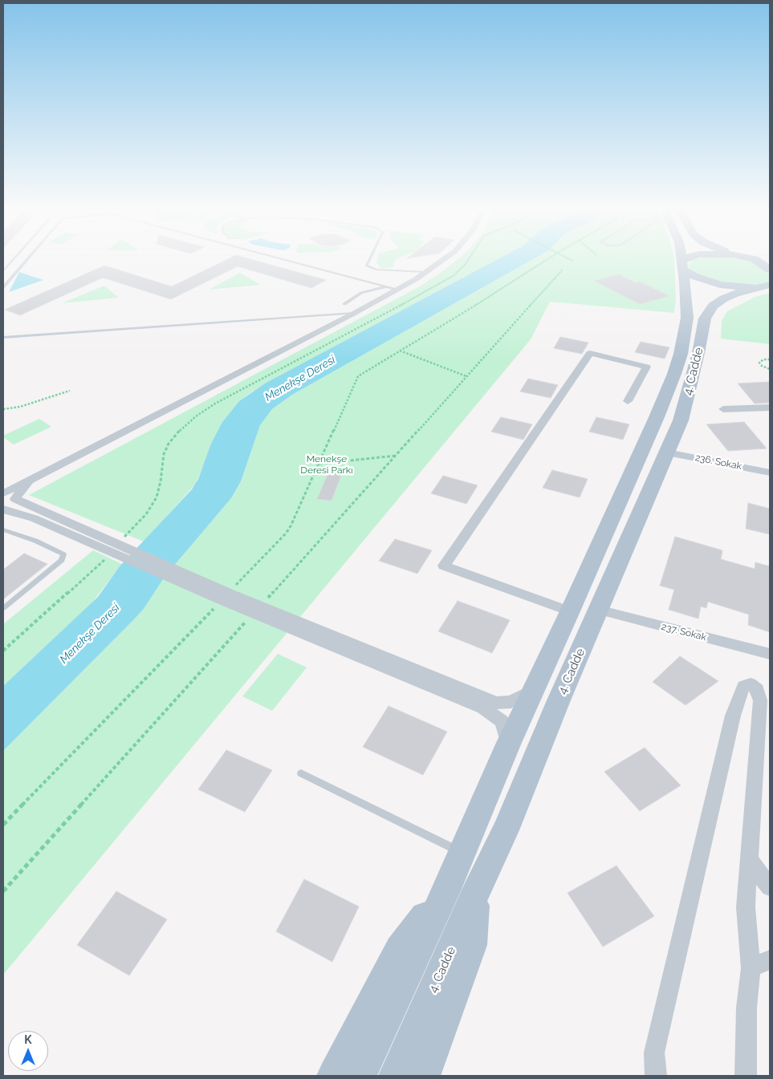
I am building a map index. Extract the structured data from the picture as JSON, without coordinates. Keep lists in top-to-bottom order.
{
  "streets": {
    "main road": ["4. Cadde"],
    "street": ["236. Sokak", "237. Sokak"]
  },
  "crossings": [
    ["4. Cadde", "236. Sokak"],
    ["4. Cadde", "237. Sokak"]
  ],
  "water": ["Menekşe Deresi"],
  "parks": ["Menekşe Deresi Parkı"],
  "north": "top"
}
